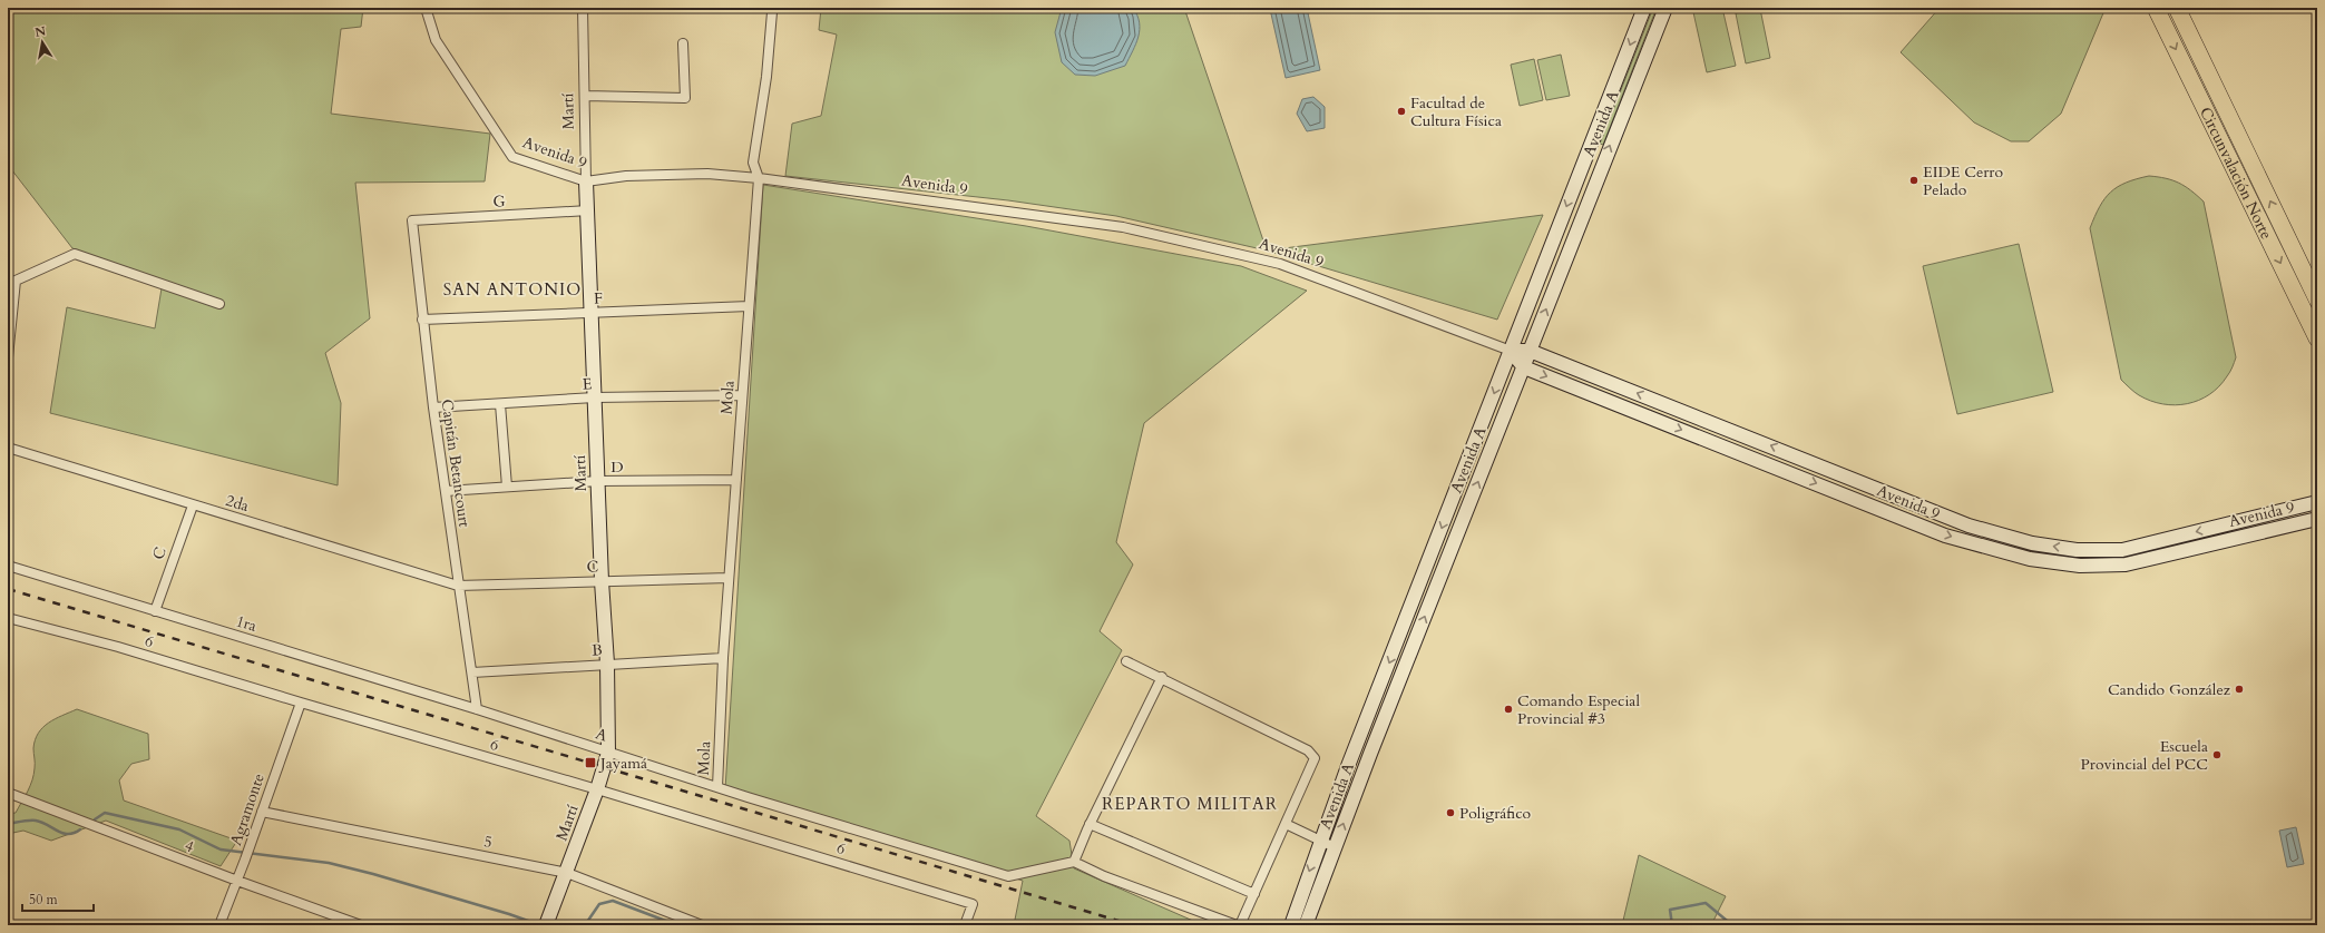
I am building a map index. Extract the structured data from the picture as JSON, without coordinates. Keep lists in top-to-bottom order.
{
  "streets": {
    "highway": ["Circunvalación Norte"],
    "street": [
      "Martí",
      "Avenida A",
      "Avenida 9",
      "G",
      "F",
      "E",
      "Mola",
      "Capitán Betancourt",
      "D",
      "2da",
      "C",
      "1ra",
      "6",
      "B",
      "A",
      "Agramonte",
      "5",
      "4"
    ]
  },
  "crossings": [
    ["Martí", "Avenida 9"],
    ["Martí", "G"],
    ["Martí", "F"],
    ["Martí", "E"],
    ["Martí", "D"],
    ["Martí", "C"],
    ["Martí", "6"],
    ["Martí", "B"],
    ["Martí", "A"],
    ["Martí", "5"],
    ["Avenida A", "Avenida 9"],
    ["Avenida 9", "Mola"],
    ["G", "Capitán Betancourt"],
    ["F", "Mola"],
    ["F", "Capitán Betancourt"],
    ["E", "Mola"],
    ["E", "Capitán Betancourt"],
    ["Mola", "D"],
    ["Mola", "C"],
    ["Mola", "B"],
    ["Mola", "A"],
    ["Capitán Betancourt", "D"],
    ["Capitán Betancourt", "2da"],
    ["Capitán Betancourt", "C"],
    ["Capitán Betancourt", "1ra"],
    ["Capitán Betancourt", "B"],
    ["Capitán Betancourt", "A"],
    ["2da", "C"],
    ["C", "1ra"],
    ["1ra", "A"],
    ["6", "Agramonte"],
    ["Agramonte", "5"],
    ["Agramonte", "4"]
  ],
  "districts": ["SAN ANTONIO", "REPARTO MILITAR"],
  "places": {
    "other": [
      "Facultad de Cultura Física",
      "EIDE Cerro Pelado",
      "Candido González",
      "Comando Especial Provincial #3",
      "Escuela Provincial del PCC",
      "Poligráfico"
    ],
    "transit": ["Jayamá"]
  },
  "scale_bar": "50 m",
  "north": "top"
}
